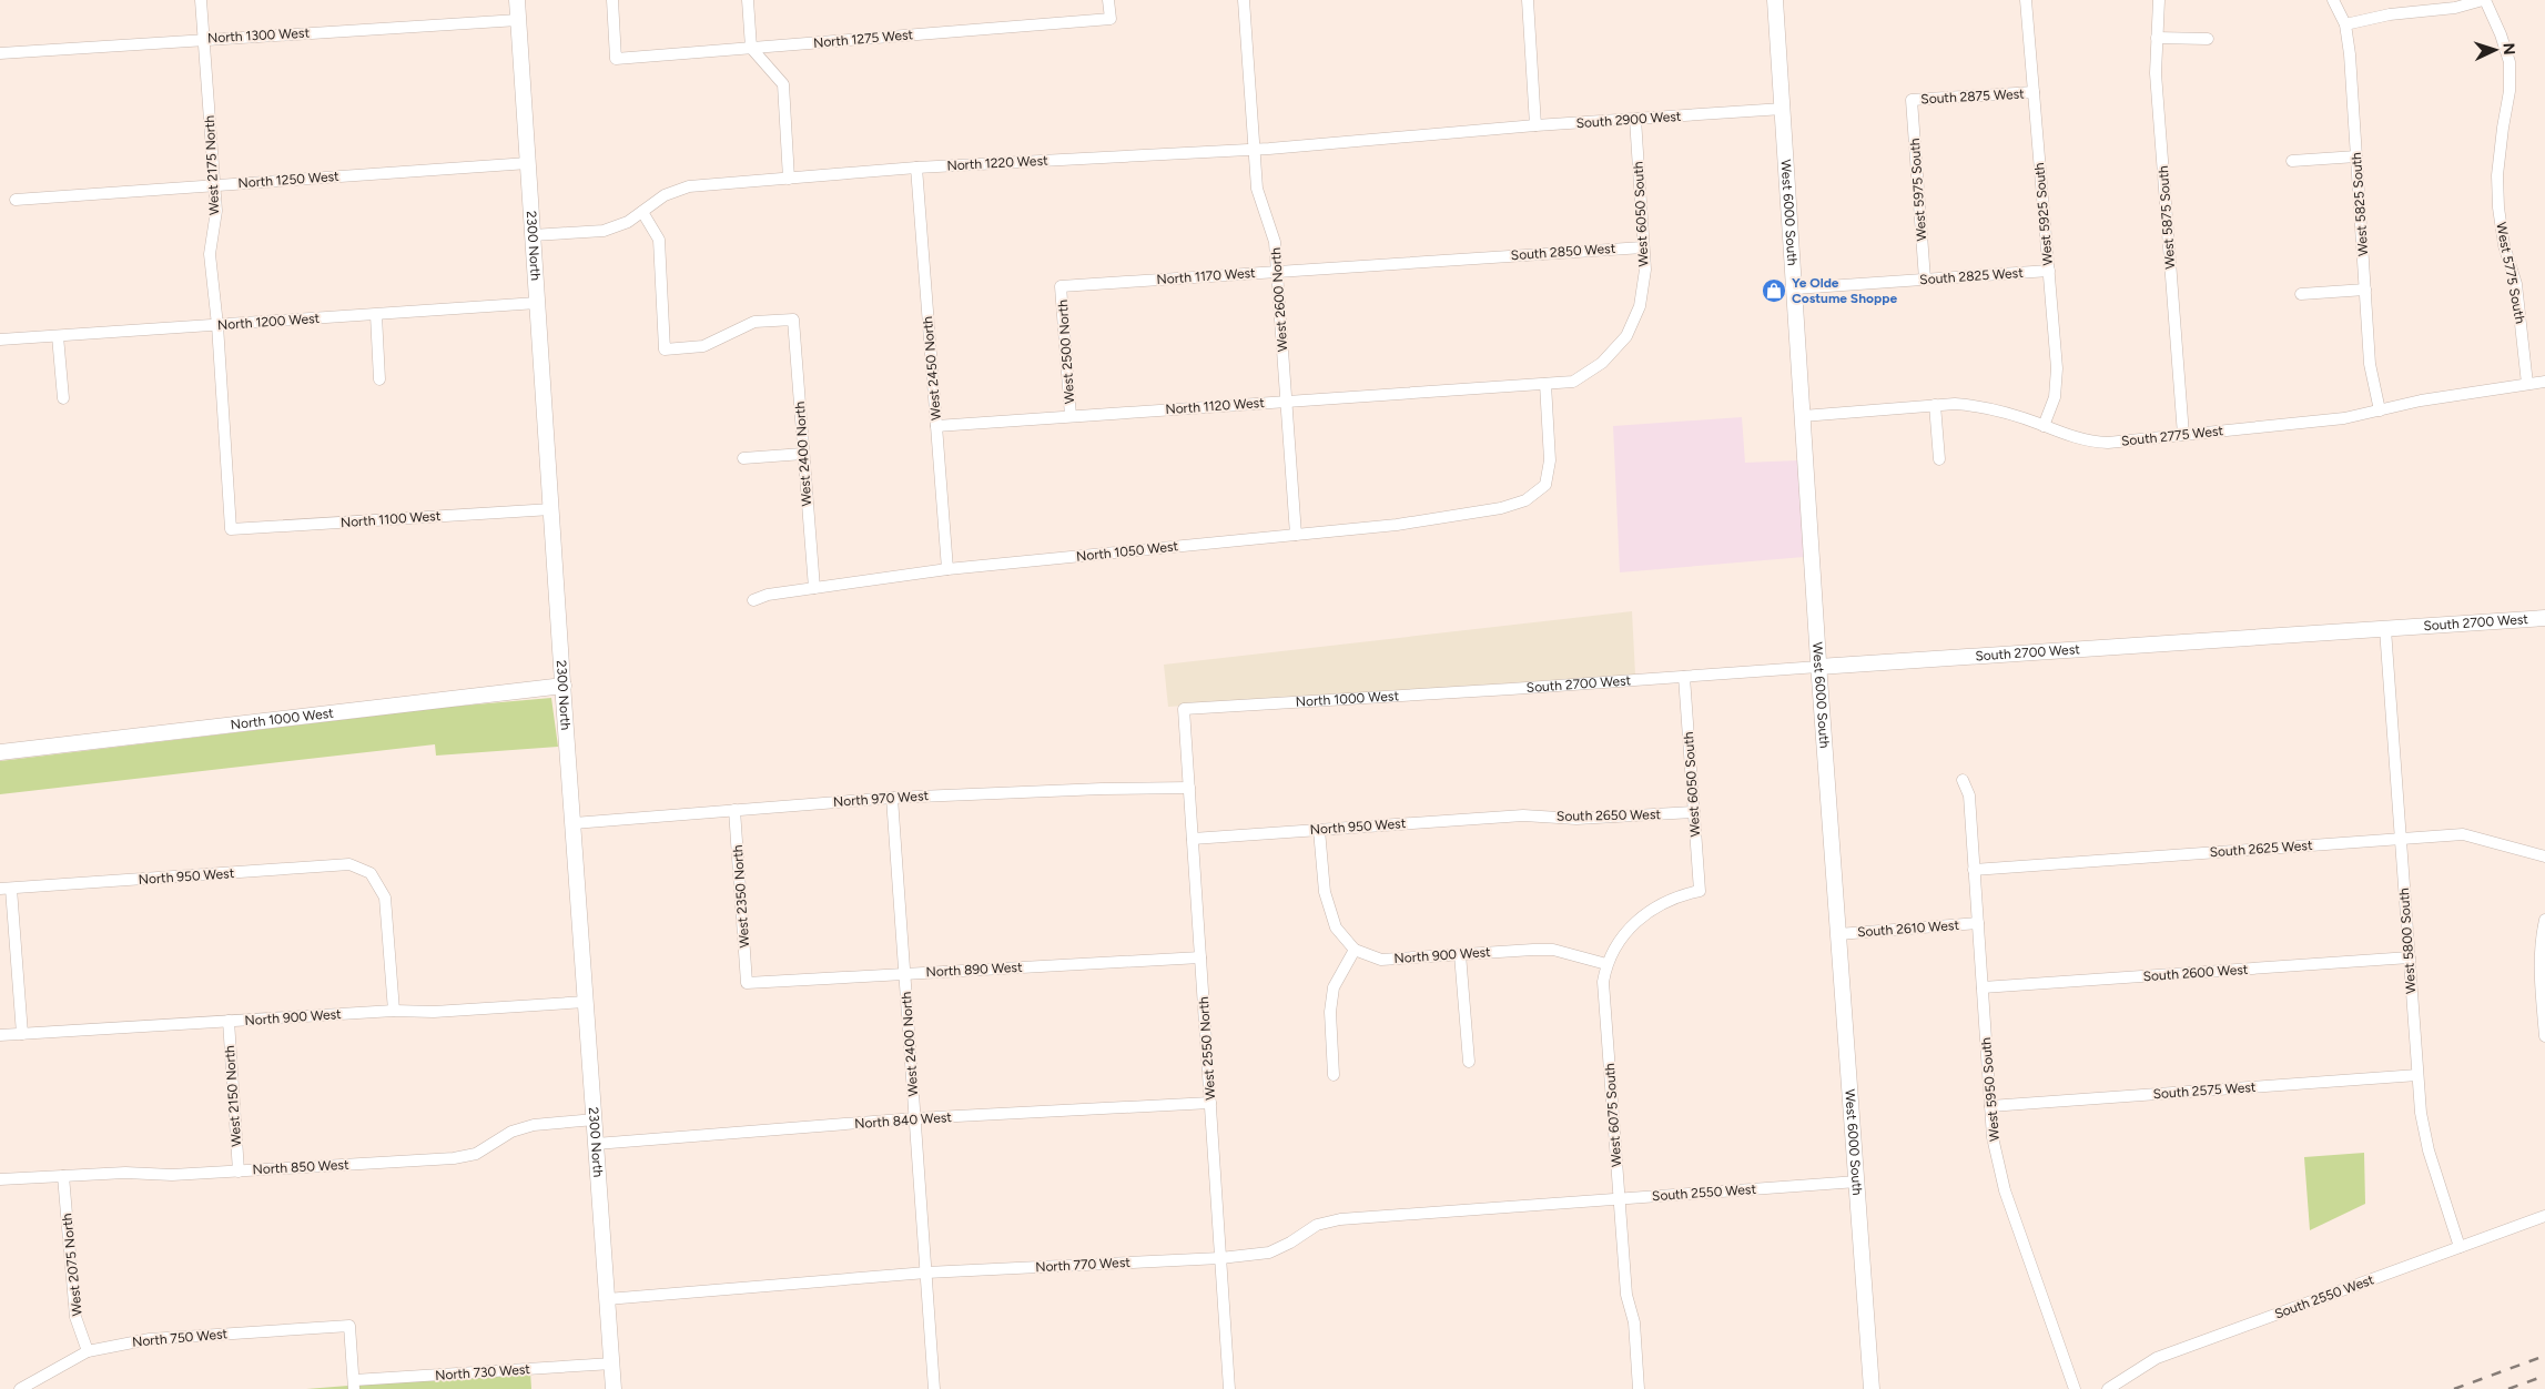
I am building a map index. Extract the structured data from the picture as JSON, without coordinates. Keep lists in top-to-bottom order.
{
  "streets": {
    "street": [
      "North 1300 West",
      "North 1275 West",
      "South 2875 West",
      "South 2900 West",
      "North 1220 West",
      "West 2175 North",
      "North 1250 West",
      "West 5975 South",
      "West 5825 South",
      "West 6000 South",
      "West 6050 South",
      "West 5925 South",
      "West 5875 South",
      "2300 North",
      "South 2850 West",
      "West 5775 South",
      "North 1170 West",
      "South 2825 West",
      "West 2600 North",
      "North 1200 West",
      "West 2500 North",
      "West 2450 North",
      "North 1120 West",
      "South 2775 West",
      "West 2400 North",
      "North 1100 West",
      "North 1050 West",
      "South 2700 West",
      "North 1000 West",
      "North 970 West",
      "South 2650 West",
      "North 950 West",
      "South 2625 West",
      "West 2350 North",
      "South 2610 West",
      "West 5800 South",
      "North 900 West",
      "North 890 West",
      "South 2600 West",
      "West 2550 North",
      "West 5950 South",
      "South 2575 West",
      "West 2150 North",
      "West 6075 South",
      "North 840 West",
      "North 850 West",
      "South 2550 West",
      "West 2075 North",
      "North 770 West",
      "North 750 West",
      "North 730 West"
    ]
  },
  "crossings": [
    ["North 1300 West", "West 2175 North"],
    ["North 1300 West", "2300 North"],
    ["South 2875 West", "West 5975 South"],
    ["South 2875 West", "West 5925 South"],
    ["South 2900 West", "North 1220 West"],
    ["South 2900 West", "West 6000 South"],
    ["South 2900 West", "West 6050 South"],
    ["North 1220 West", "2300 North"],
    ["North 1220 West", "West 2600 North"],
    ["North 1220 West", "West 2450 North"],
    ["North 1220 West", "West 2400 North"],
    ["West 2175 North", "North 1250 West"],
    ["West 2175 North", "North 1200 West"],
    ["West 2175 North", "North 1100 West"],
    ["North 1250 West", "2300 North"],
    ["West 5975 South", "South 2825 West"],
    ["West 5825 South", "South 2775 West"],
    ["West 6000 South", "South 2825 West"],
    ["West 6000 South", "South 2775 West"],
    ["West 6000 South", "South 2700 West"],
    ["West 6000 South", "South 2610 West"],
    ["West 6000 South", "South 2550 West"],
    ["West 6050 South", "South 2850 West"],
    ["West 6050 South", "North 1120 West"],
    ["West 6050 South", "South 2700 West"],
    ["West 6050 South", "South 2650 West"],
    ["West 6050 South", "West 6075 South"],
    ["West 5925 South", "South 2825 West"],
    ["West 5925 South", "South 2775 West"],
    ["West 5875 South", "South 2775 West"],
    ["2300 North", "North 1200 West"],
    ["2300 North", "North 1100 West"],
    ["2300 North", "North 1000 West"],
    ["2300 North", "North 970 West"],
    ["2300 North", "North 900 West"],
    ["2300 North", "North 840 West"],
    ["2300 North", "North 850 West"],
    ["2300 North", "North 770 West"],
    ["2300 North", "North 730 West"],
    ["South 2850 West", "North 1170 West"],
    ["West 5775 South", "South 2775 West"],
    ["North 1170 West", "West 2600 North"],
    ["North 1170 West", "West 2500 North"],
    ["West 2600 North", "North 1120 West"],
    ["West 2600 North", "North 1050 West"],
    ["West 2500 North", "North 1120 West"],
    ["West 2450 North", "North 1120 West"],
    ["West 2450 North", "North 1050 West"],
    ["North 1120 West", "North 1050 West"],
    ["West 2400 North", "North 1050 West"],
    ["West 2400 North", "North 970 West"],
    ["West 2400 North", "North 890 West"],
    ["West 2400 North", "North 840 West"],
    ["West 2400 North", "North 770 West"],
    ["South 2700 West", "North 1000 West"],
    ["South 2700 West", "West 5800 South"],
    ["North 1000 West", "West 2550 North"],
    ["North 970 West", "West 2350 North"],
    ["North 970 West", "West 2550 North"],
    ["South 2650 West", "North 950 West"],
    ["North 950 West", "North 900 West"],
    ["North 950 West", "West 2550 North"],
    ["South 2625 West", "West 5800 South"],
    ["South 2625 West", "West 5950 South"],
    ["West 2350 North", "North 890 West"],
    ["South 2610 West", "West 5950 South"],
    ["West 5800 South", "South 2600 West"],
    ["West 5800 South", "South 2575 West"],
    ["West 5800 South", "South 2550 West"],
    ["North 900 West", "West 2150 North"],
    ["North 900 West", "West 6075 South"],
    ["North 890 West", "West 2550 North"],
    ["South 2600 West", "West 5950 South"],
    ["West 2550 North", "North 840 West"],
    ["West 2550 North", "North 770 West"],
    ["West 5950 South", "South 2575 West"],
    ["West 2150 North", "North 850 West"],
    ["West 6075 South", "South 2550 West"],
    ["North 850 West", "West 2075 North"],
    ["South 2550 West", "North 770 West"],
    ["West 2075 North", "North 750 West"],
    ["North 750 West", "North 730 West"]
  ],
  "places": {
    "shop": ["Ye Olde Costume Shoppe"]
  },
  "north": "right"
}
